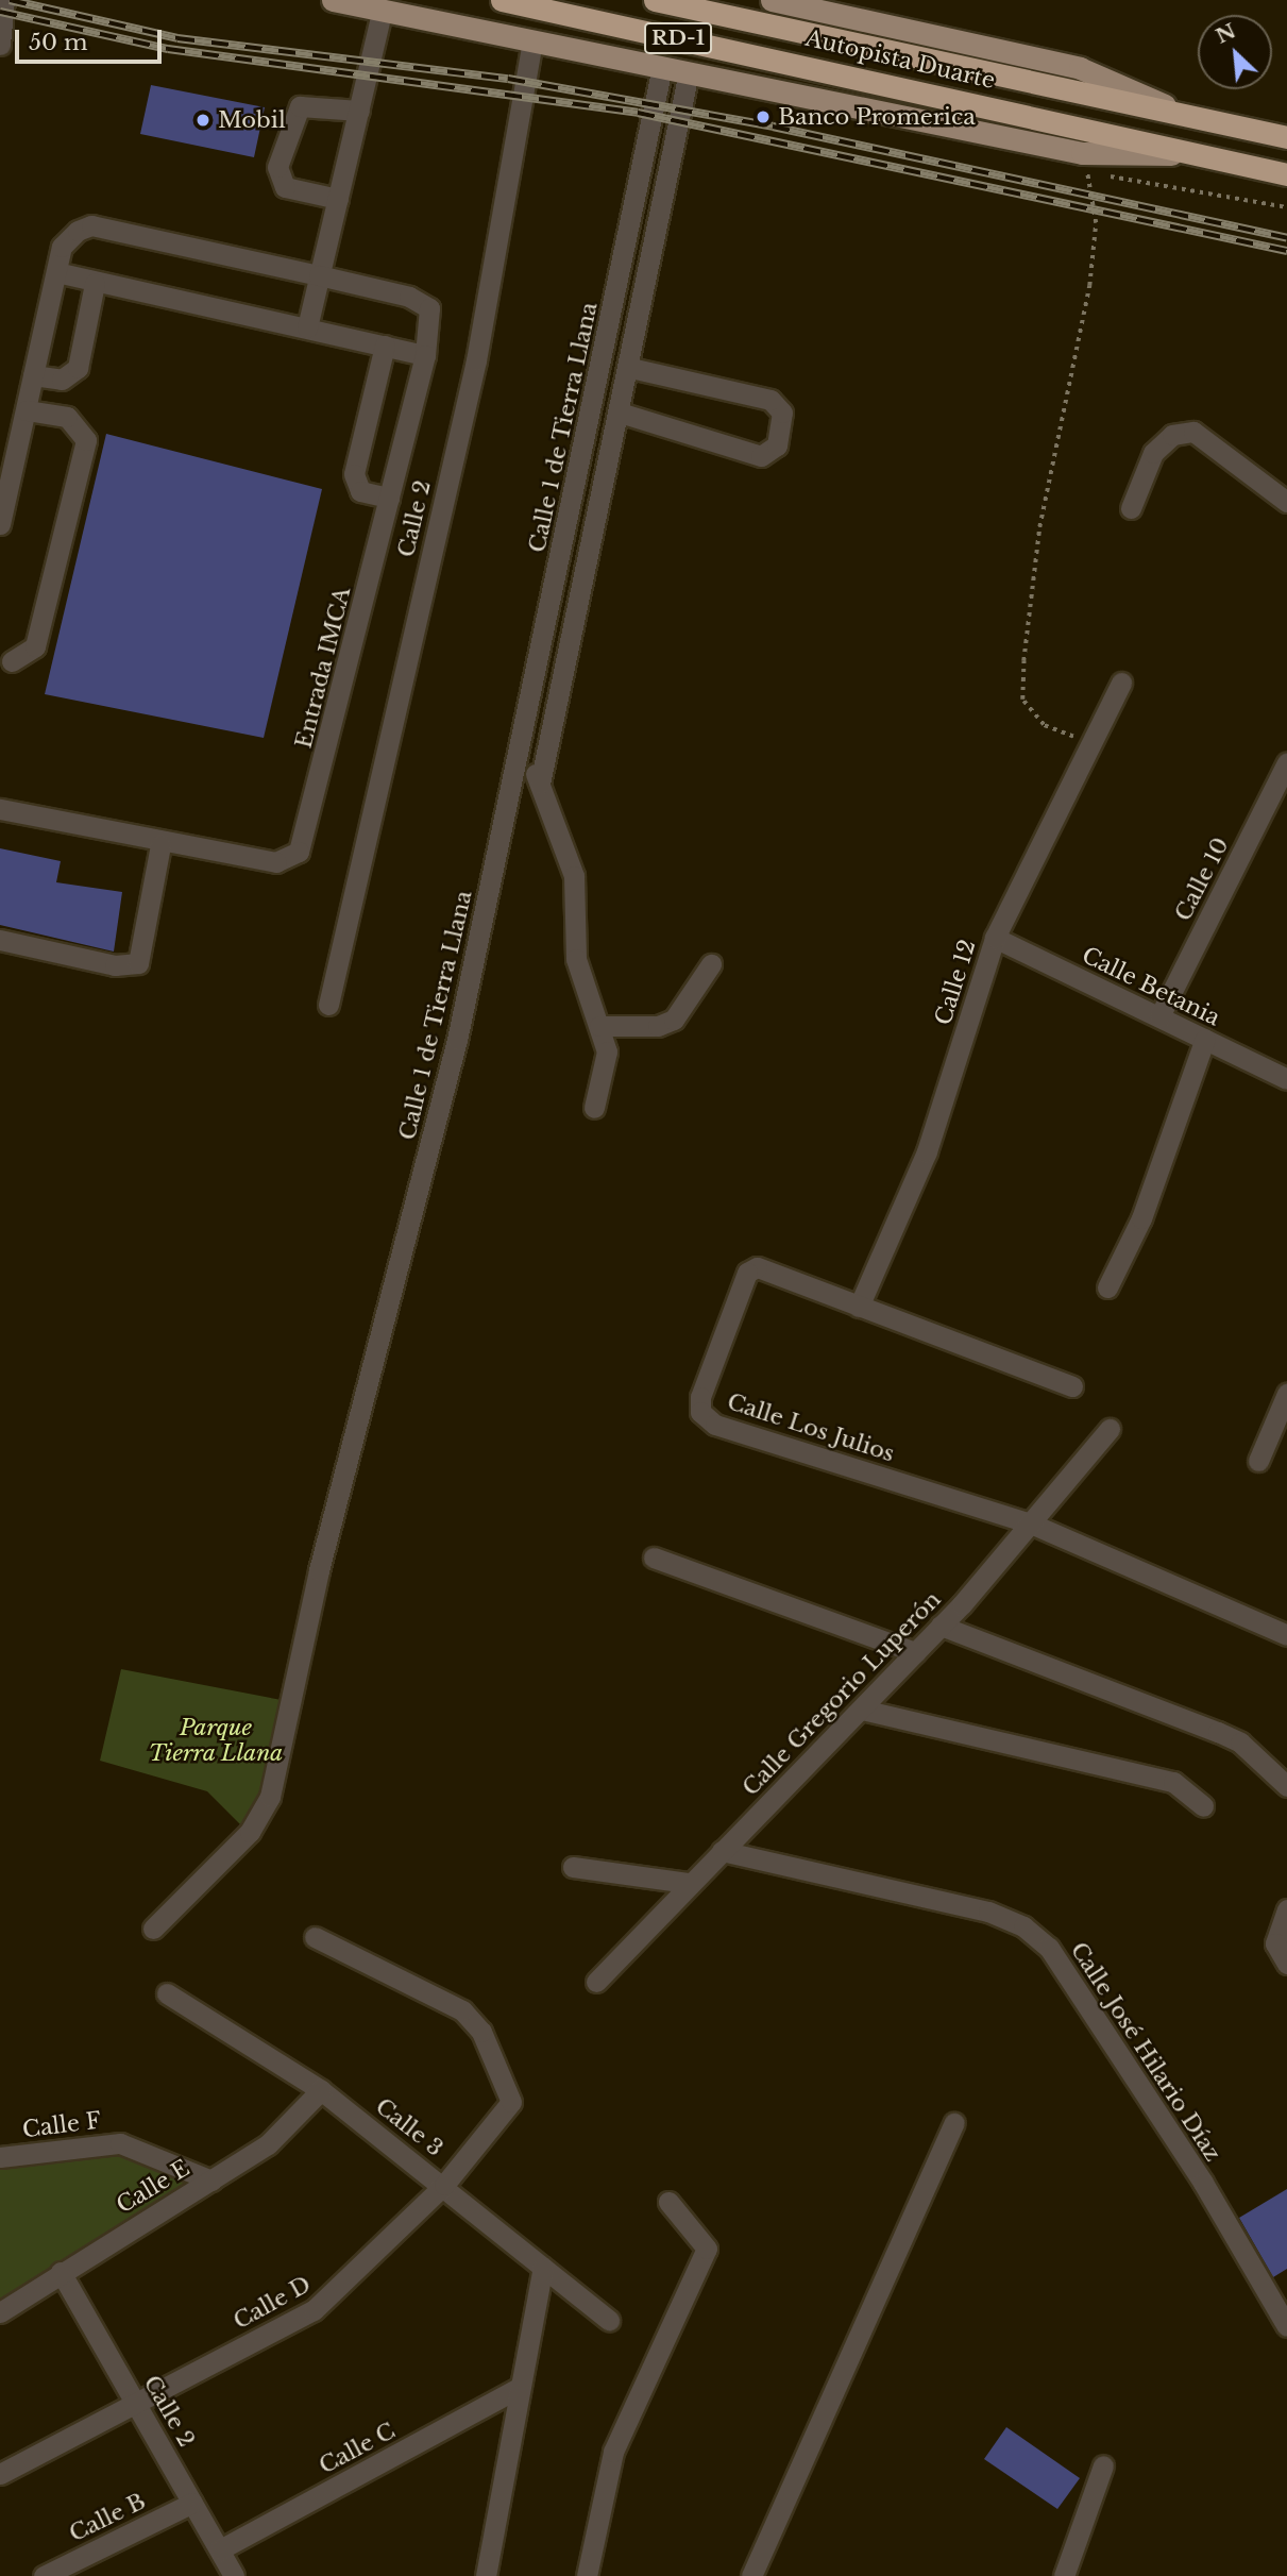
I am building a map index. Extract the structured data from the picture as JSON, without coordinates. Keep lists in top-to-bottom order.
{
  "streets": {
    "highway": ["RD-1", "Autopista Duarte"],
    "street": [
      "Calle 1 de Tierra Llana",
      "Calle 2",
      "Entrada IMCA",
      "Calle 10",
      "Calle 12",
      "Calle Betania",
      "Calle Los Julios",
      "Calle Gregorio Luperón",
      "Calle José Hilario Díaz",
      "Calle F",
      "Calle 3",
      "Calle E",
      "Calle D",
      "Calle C",
      "Calle B"
    ]
  },
  "crossings": [
    ["Calle 2", "Calle E"],
    ["Calle 2", "Calle D"],
    ["Calle 2", "Calle C"],
    ["Calle 2", "Calle B"],
    ["Calle 10", "Calle Betania"],
    ["Calle 12", "Calle Betania"],
    ["Calle 12", "Calle Los Julios"],
    ["Calle Los Julios", "Calle Gregorio Luperón"],
    ["Calle Gregorio Luperón", "Calle José Hilario Díaz"],
    ["Calle F", "Calle E"],
    ["Calle 3", "Calle E"],
    ["Calle 3", "Calle D"]
  ],
  "parks": ["Parque Tierra Llana"],
  "places": ["Banco Promerica", "Mobil"],
  "scale_bar": "50 m",
  "north": "top left"
}
